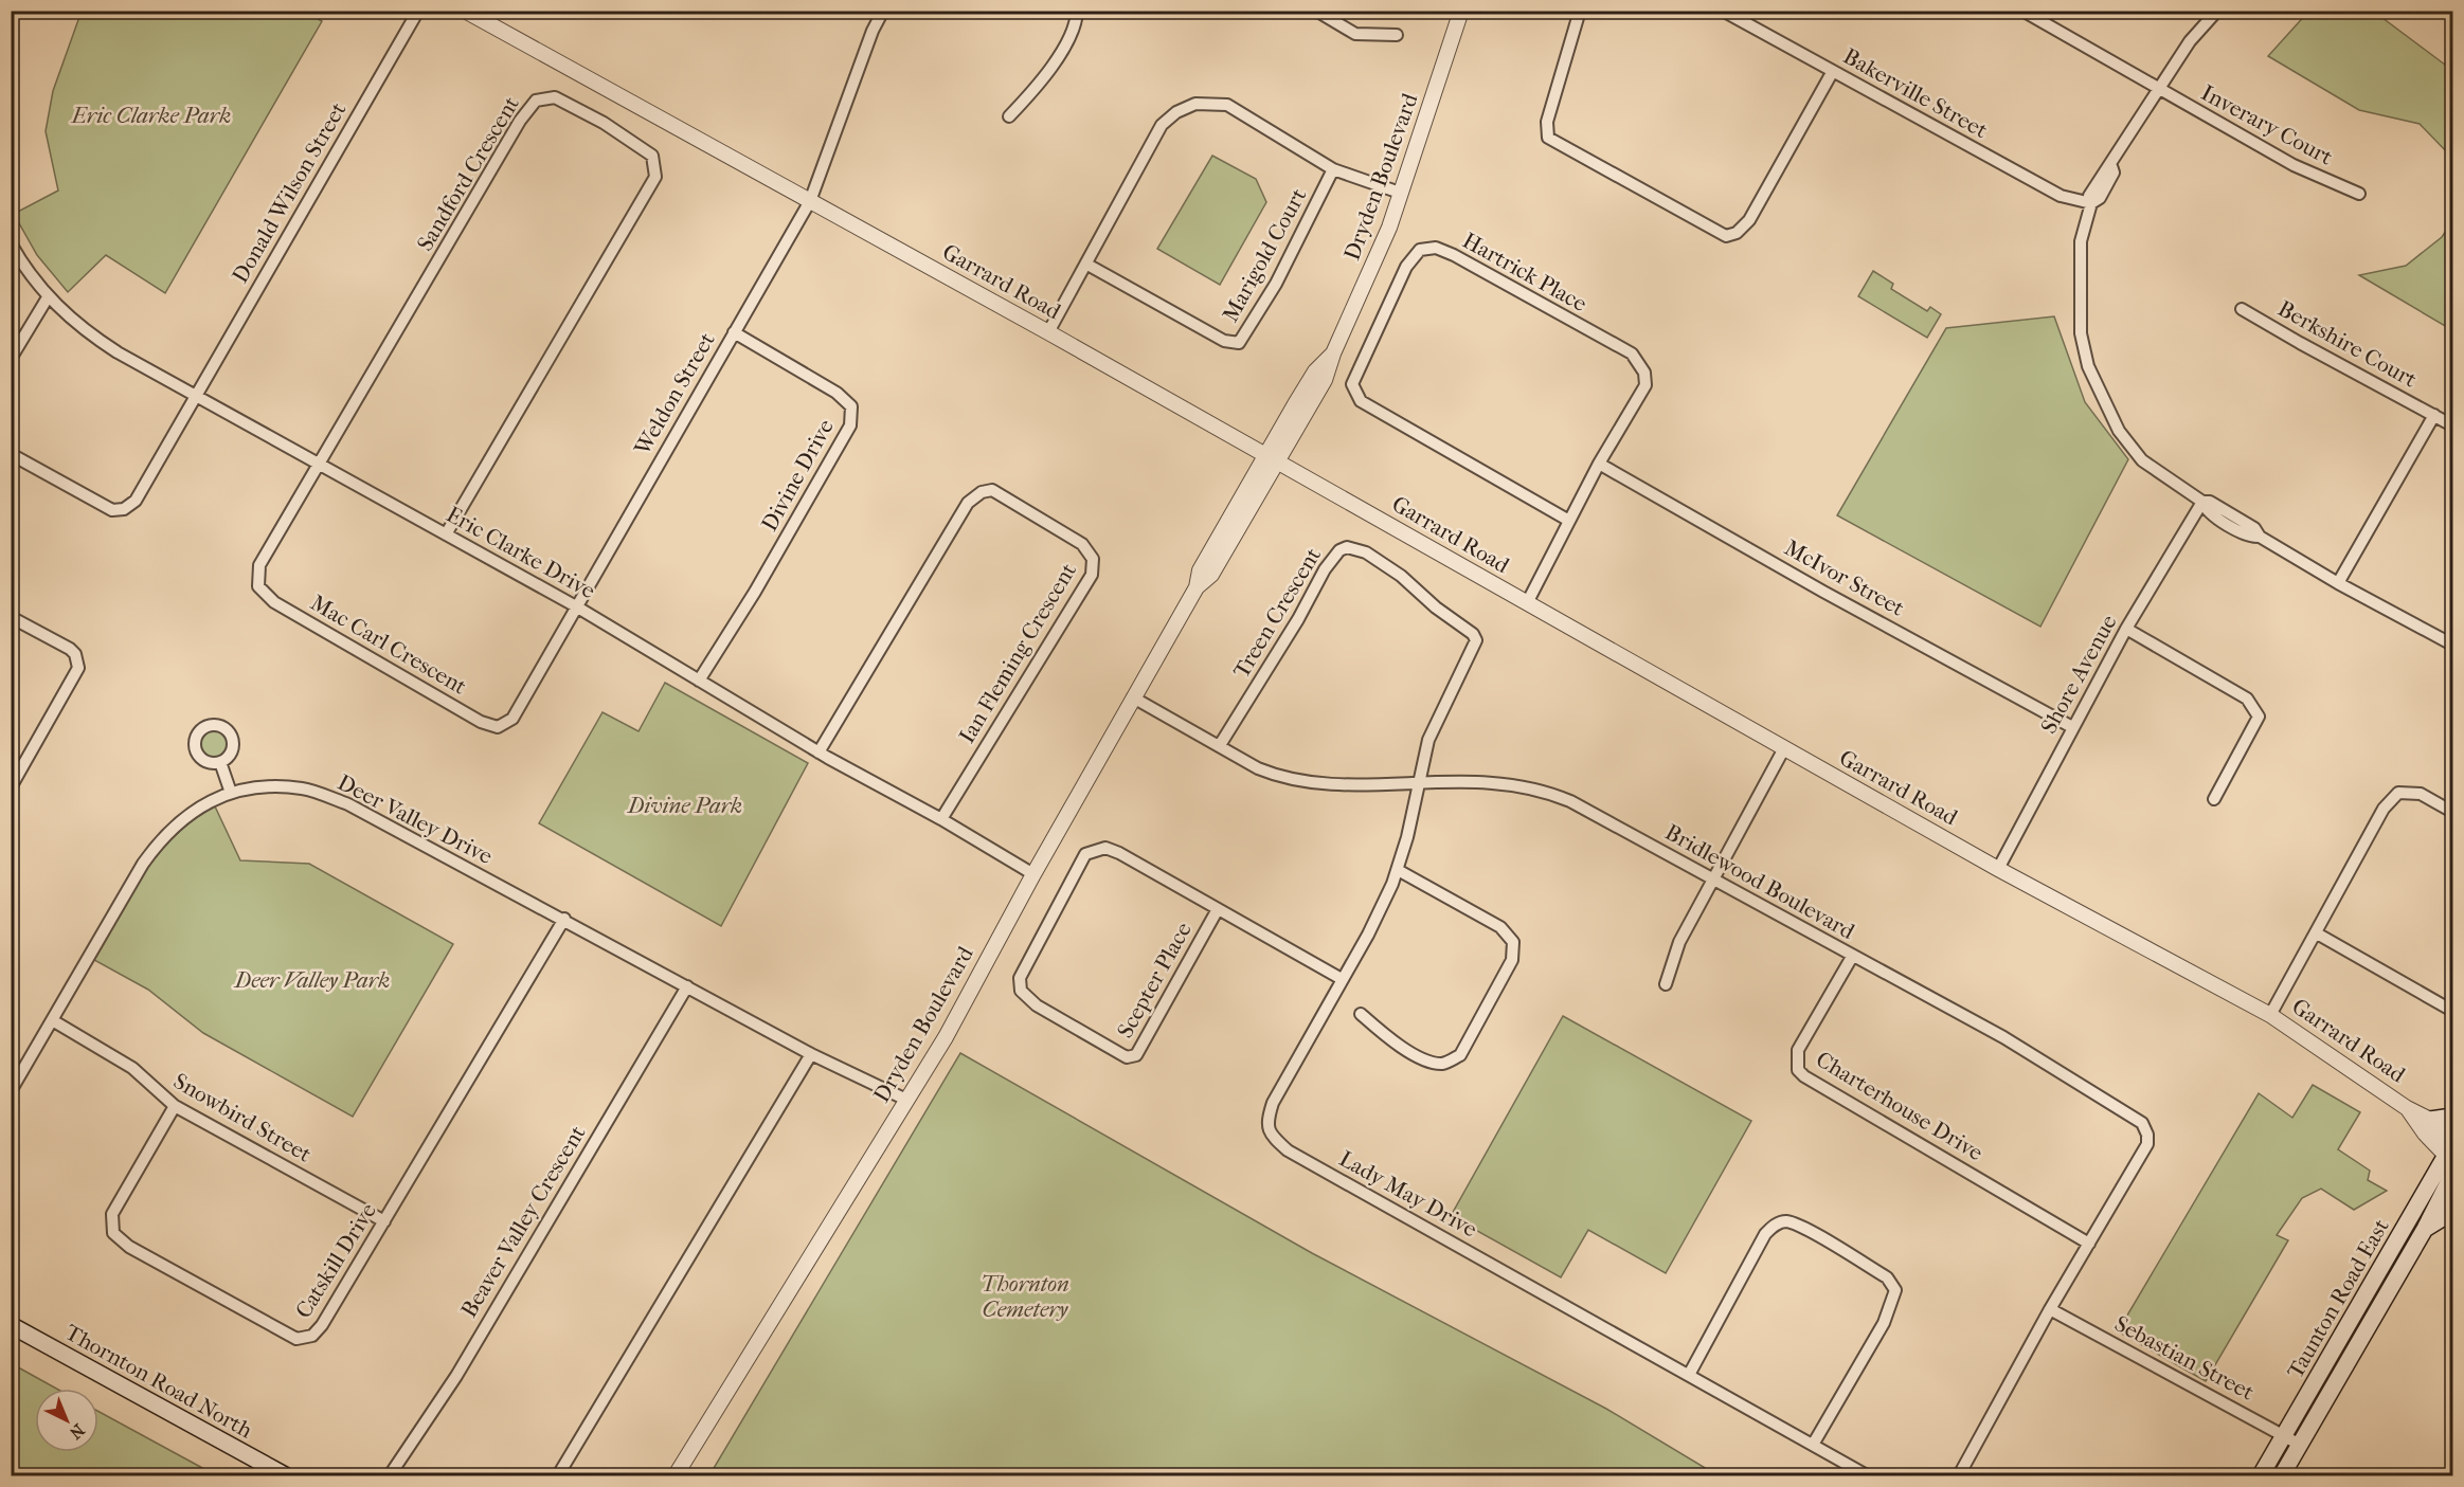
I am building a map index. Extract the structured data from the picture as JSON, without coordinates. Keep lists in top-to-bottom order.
{
  "streets": {
    "main road": ["Taunton Road East", "Thornton Road North"],
    "street": [
      "Bakerville Street",
      "Inverary Court",
      "Sandford Crescent",
      "Dryden Boulevard",
      "Donald Wilson Street",
      "Marigold Court",
      "Hartrick Place",
      "Garrard Road",
      "Berkshire Court",
      "Weldon Street",
      "Divine Drive",
      "Eric Clarke Drive",
      "McIvor Street",
      "Treen Crescent",
      "Mac Carl Crescent",
      "Ian Fleming Crescent",
      "Shore Avenue",
      "Deer Valley Drive",
      "Bridlewood Boulevard",
      "Scepter Place",
      "Charterhouse Drive",
      "Snowbird Street",
      "Lady May Drive",
      "Beaver Valley Crescent",
      "Catskill Drive",
      "Sebastian Street"
    ]
  },
  "crossings": [
    ["Sandford Crescent", "Eric Clarke Drive"],
    ["Sandford Crescent", "Mac Carl Crescent"],
    ["Dryden Boulevard", "Garrard Road"],
    ["Dryden Boulevard", "Eric Clarke Drive"],
    ["Dryden Boulevard", "Deer Valley Drive"],
    ["Dryden Boulevard", "Bridlewood Boulevard"],
    ["Donald Wilson Street", "Eric Clarke Drive"],
    ["Hartrick Place", "Garrard Road"],
    ["Hartrick Place", "McIvor Street"],
    ["Garrard Road", "Weldon Street"],
    ["Garrard Road", "Shore Avenue"],
    ["Garrard Road", "Taunton Road East"],
    ["Weldon Street", "Divine Drive"],
    ["Weldon Street", "Eric Clarke Drive"],
    ["Weldon Street", "Mac Carl Crescent"],
    ["Divine Drive", "Eric Clarke Drive"],
    ["Eric Clarke Drive", "Mac Carl Crescent"],
    ["Eric Clarke Drive", "Ian Fleming Crescent"],
    ["McIvor Street", "Shore Avenue"],
    ["Treen Crescent", "Bridlewood Boulevard"],
    ["Treen Crescent", "Lady May Drive"],
    ["Deer Valley Drive", "Snowbird Street"],
    ["Deer Valley Drive", "Beaver Valley Crescent"],
    ["Deer Valley Drive", "Catskill Drive"],
    ["Bridlewood Boulevard", "Charterhouse Drive"],
    ["Bridlewood Boulevard", "Lady May Drive"],
    ["Bridlewood Boulevard", "Sebastian Street"],
    ["Scepter Place", "Lady May Drive"],
    ["Snowbird Street", "Catskill Drive"],
    ["Taunton Road East", "Sebastian Street"]
  ],
  "parks": [
    "Eric Clarke Park",
    "Divine Park",
    "Deer Valley Park",
    "Thornton Cemetery"
  ],
  "north": "bottom right"
}
